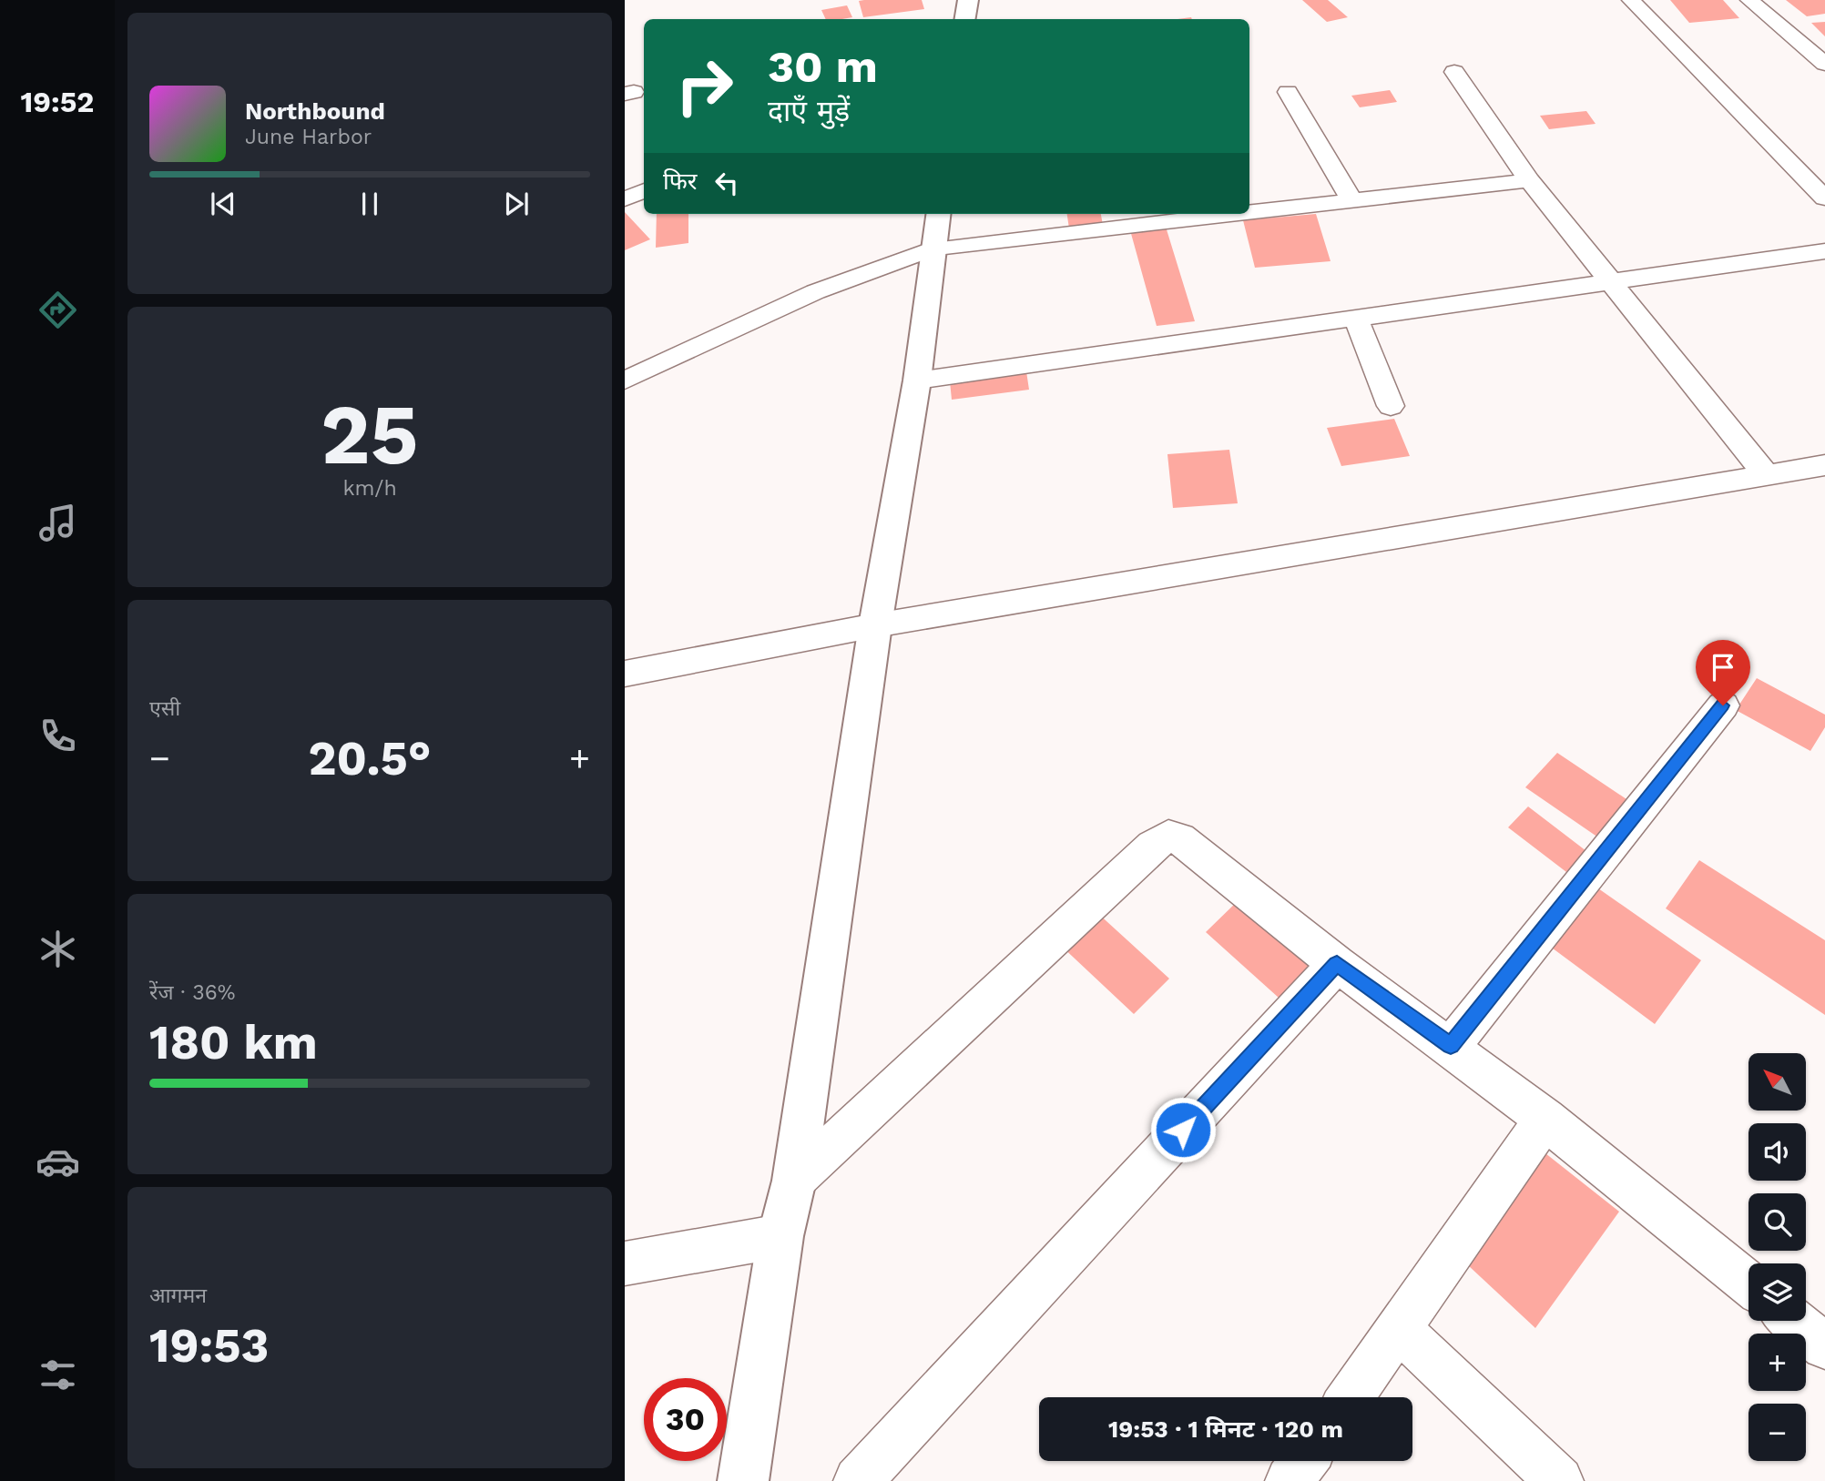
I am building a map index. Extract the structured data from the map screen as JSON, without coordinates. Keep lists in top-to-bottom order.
{
  "north": "top left",
  "page": {
    "tabs": "19:52",
    "turn": ["30 m", "दाएँ मुड़ें"],
    "song": ["Northbound", "June Harbor"],
    "then": "फिर",
    "tile": [
      ["25", "km/h"],
      "एसी",
      ["रेंज · 36%", "180 km"],
      ["आगमन", "19:53"]
    ],
    "heat": ["−", "20.5°", "+"],
    "map_buttons": ["+", "−"],
    "limit": "30",
    "trip": "19:53 · 1 मिनट · 120 m"
  }
}
